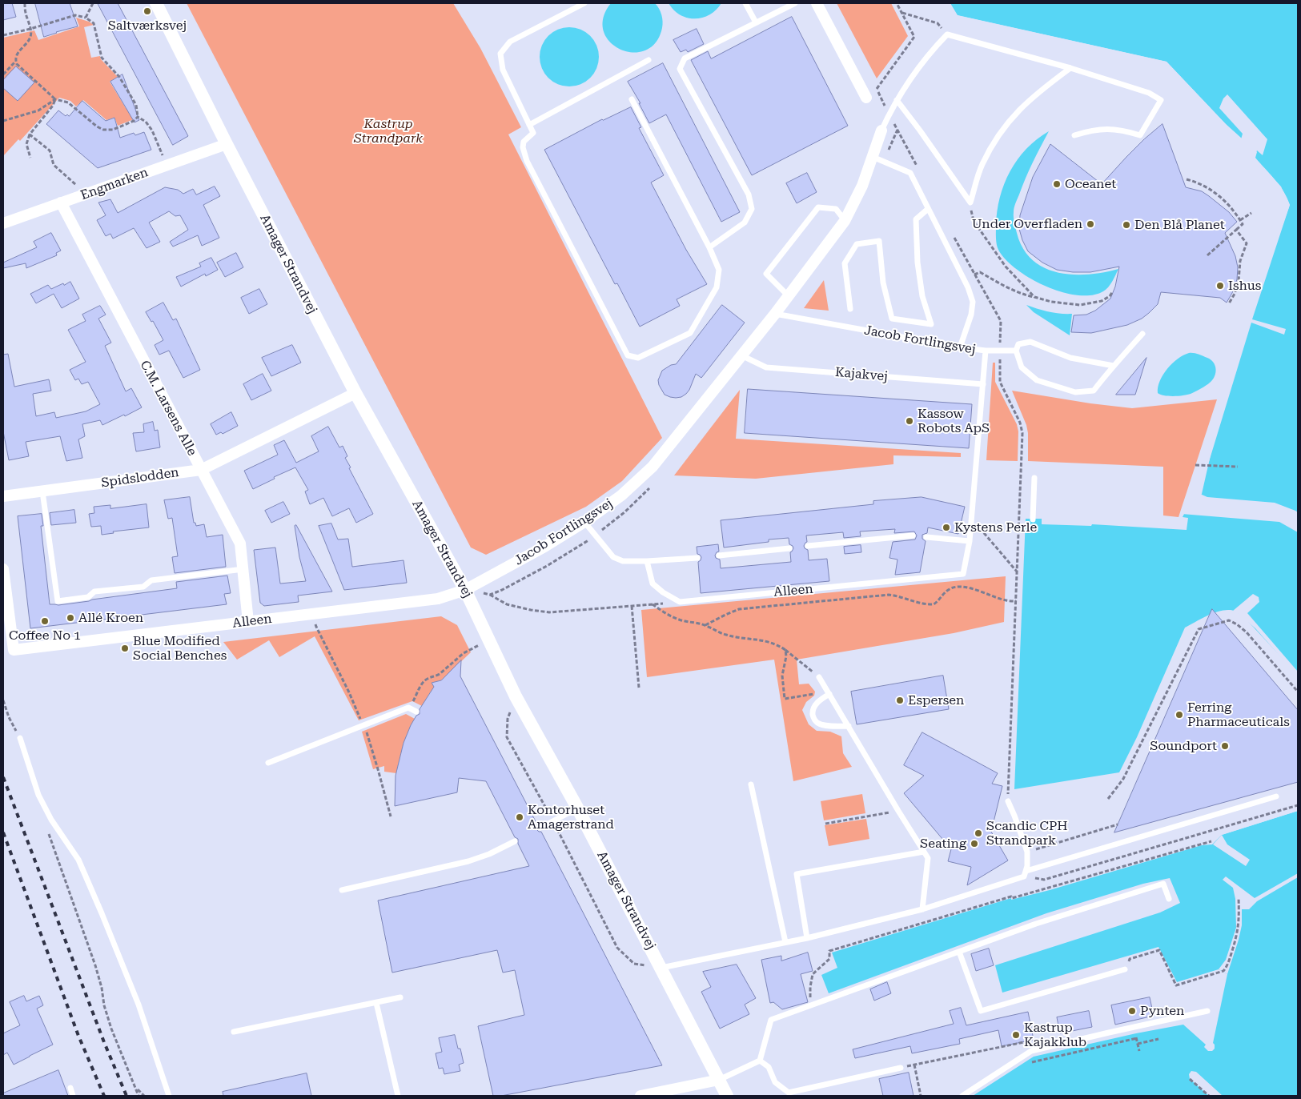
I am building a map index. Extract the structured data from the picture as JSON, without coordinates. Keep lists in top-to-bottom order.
{
  "streets": {
    "street": [
      "Engmarken",
      "Amager Strandvej",
      "Jacob Fortlingsvej",
      "C.M. Larsens Alle",
      "Spidslodden",
      "Alleen"
    ],
    "lane": ["Kajakvej"]
  },
  "crossings": [
    ["Engmarken", "Amager Strandvej"],
    ["Engmarken", "C.M. Larsens Alle"],
    ["Amager Strandvej", "Jacob Fortlingsvej"],
    ["Amager Strandvej", "Spidslodden"],
    ["Amager Strandvej", "Alleen"],
    ["Jacob Fortlingsvej", "Kajakvej"],
    ["Jacob Fortlingsvej", "Alleen"],
    ["C.M. Larsens Alle", "Spidslodden"],
    ["C.M. Larsens Alle", "Alleen"]
  ],
  "parks": ["Kastrup Strandpark"],
  "places": [
    "Saltværksvej",
    "Oceanet",
    "Under Overfladen",
    "Den Blå Planet",
    "Ishus",
    "Kassow Robots ApS",
    "Kystens Perle",
    "Allé Kroen",
    "Coffee No 1",
    "Blue Modified Social Benches",
    "Espersen",
    "Ferring Pharmaceuticals",
    "Soundport",
    "Kontorhuset Amagerstrand",
    "Scandic CPH Strandpark",
    "Seating",
    "Pynten",
    "Kastrup Kajakklub"
  ]
}
